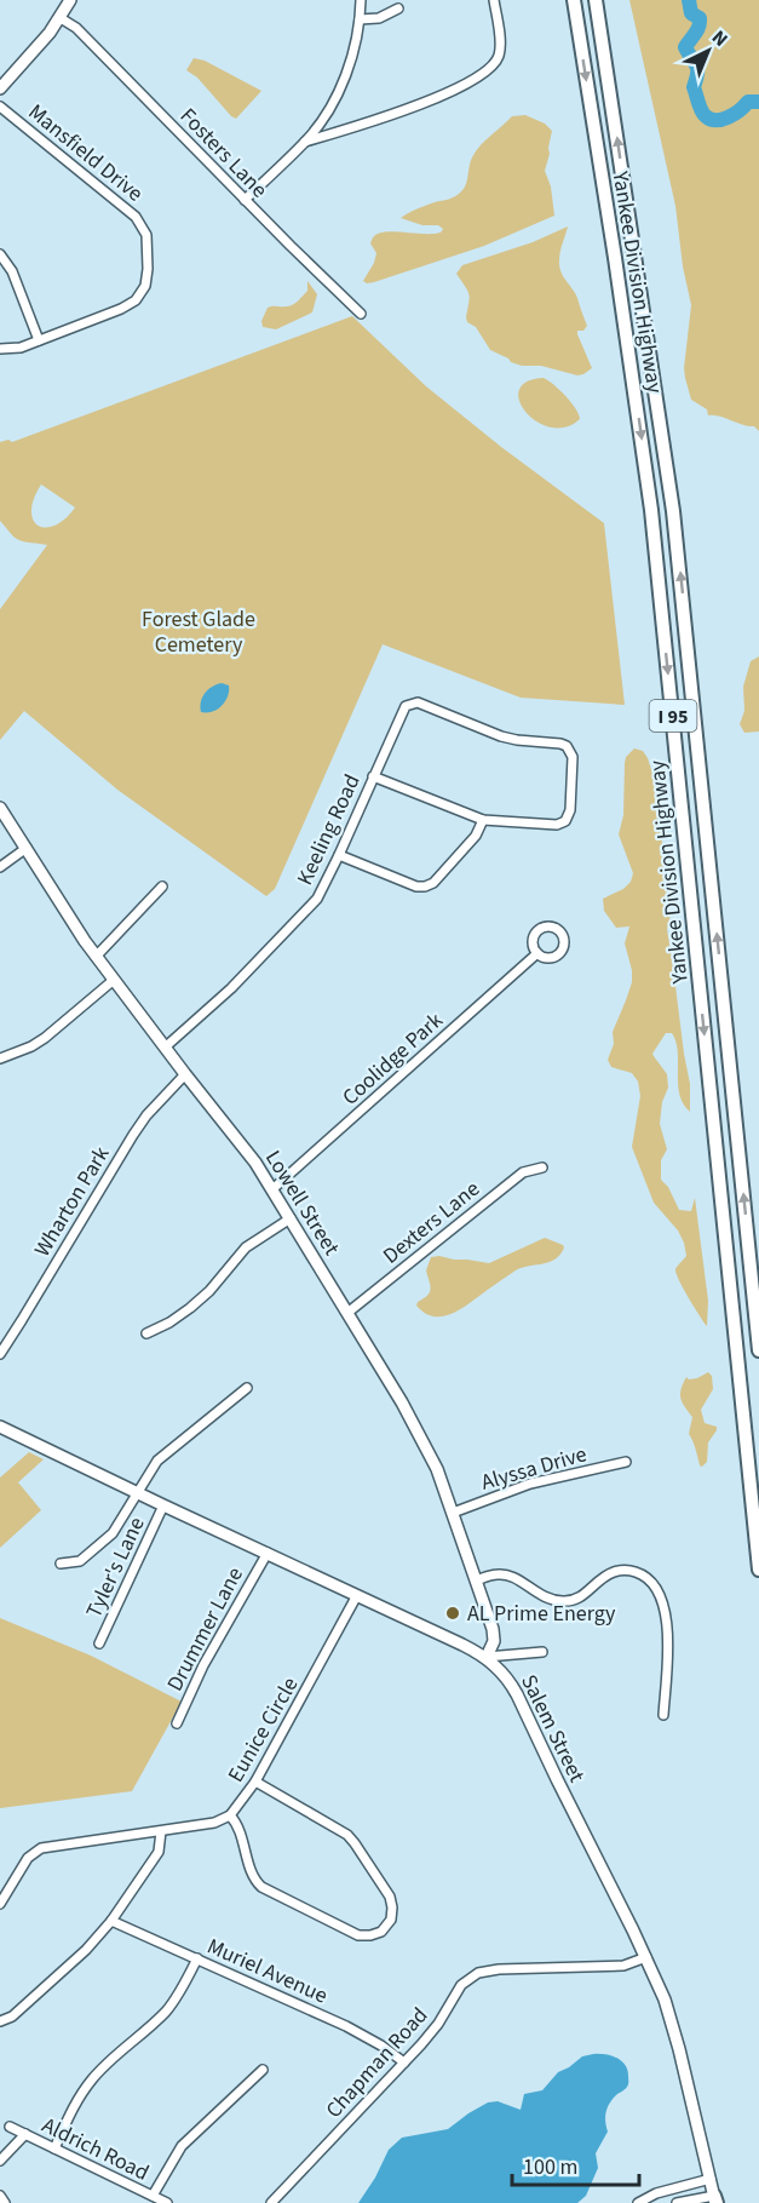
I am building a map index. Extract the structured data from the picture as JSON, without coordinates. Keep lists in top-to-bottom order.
{
  "streets": {
    "highway": ["Yankee Division Highway", "I 95"],
    "main road": ["Lowell Street", "Salem Street"],
    "street": [
      "Mansfield Drive",
      "Fosters Lane",
      "Keeling Road",
      "Coolidge Park",
      "Wharton Park",
      "Dexters Lane",
      "Alyssa Drive",
      "Tyler's Lane",
      "Drummer Lane",
      "Eunice Circle",
      "Muriel Avenue",
      "Chapman Road",
      "Aldrich Road"
    ]
  },
  "crossings": [
    ["Keeling Road", "Lowell Street"],
    ["Coolidge Park", "Lowell Street"],
    ["Wharton Park", "Lowell Street"],
    ["Lowell Street", "Dexters Lane"],
    ["Lowell Street", "Alyssa Drive"],
    ["Lowell Street", "Salem Street"],
    ["Tyler's Lane", "Salem Street"],
    ["Drummer Lane", "Salem Street"],
    ["Salem Street", "Eunice Circle"],
    ["Salem Street", "Chapman Road"],
    ["Muriel Avenue", "Chapman Road"]
  ],
  "parks": ["Forest Glade Cemetery"],
  "places": ["AL Prime Energy"],
  "scale_bar": "100 m",
  "north": "top right"
}
